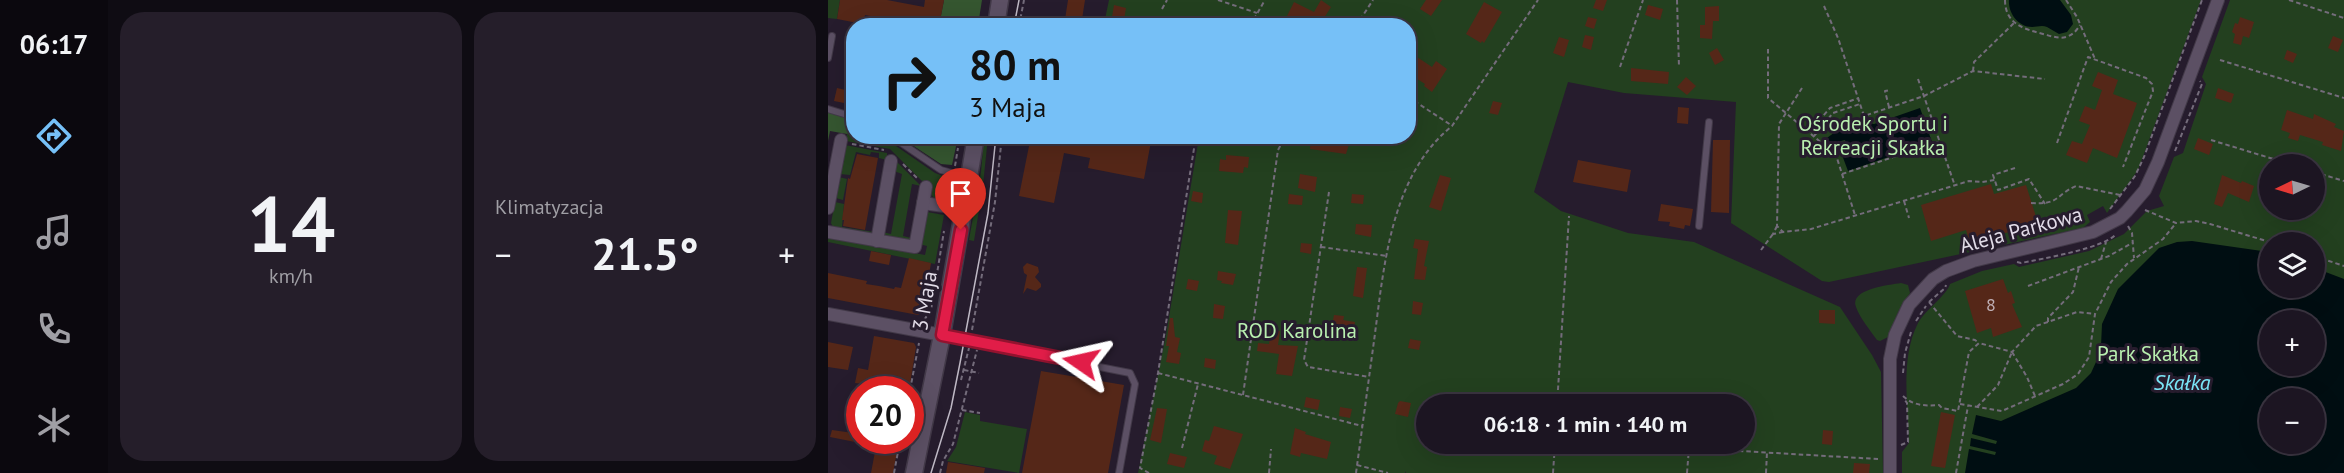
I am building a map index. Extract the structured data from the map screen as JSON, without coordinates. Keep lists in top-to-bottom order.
{
  "streets": {
    "street": ["Aleja Parkowa", "3 Maja"]
  },
  "water": ["Skałka"],
  "parks": ["Ośrodek Sportu i Rekreacji Skałka", "ROD Karolina", "Park Skałka"],
  "house_numbers": ["8"],
  "north": "left",
  "page": {
    "tabs": "06:17",
    "tile": [
      ["14", "km/h"],
      "Klimatyzacja"
    ],
    "turn": ["80 m", "3 Maja"],
    "map_buttons": ["+", "−"],
    "heat": ["−", "21.5°", "+"],
    "limit": "20",
    "trip": "06:18 · 1 min · 140 m"
  }
}
